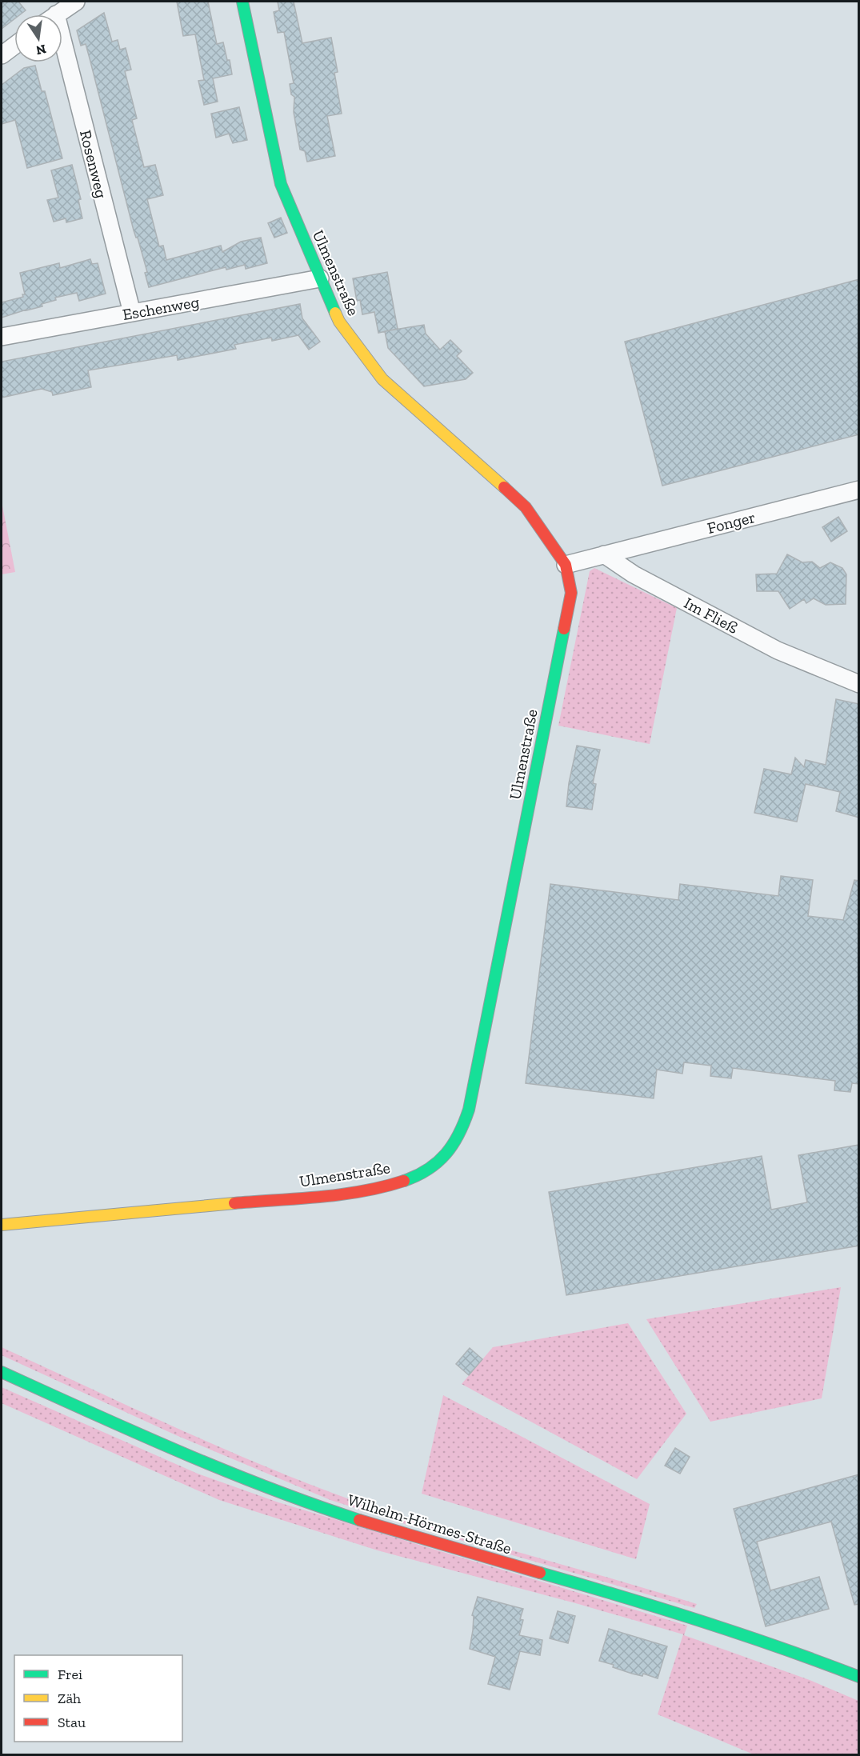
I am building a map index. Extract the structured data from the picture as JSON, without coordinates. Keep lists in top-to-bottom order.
{
  "streets": {
    "street": [
      "Rosenweg",
      "Ulmenstraße",
      "Eschenweg",
      "Fonger",
      "Im Fließ",
      "Wilhelm-Hörmes-Straße"
    ]
  },
  "crossings": [
    ["Rosenweg", "Eschenweg"],
    ["Ulmenstraße", "Eschenweg"],
    ["Fonger", "Im Fließ"]
  ],
  "legend": ["Frei", "Zäh", "Stau"],
  "north": "bottom"
}
